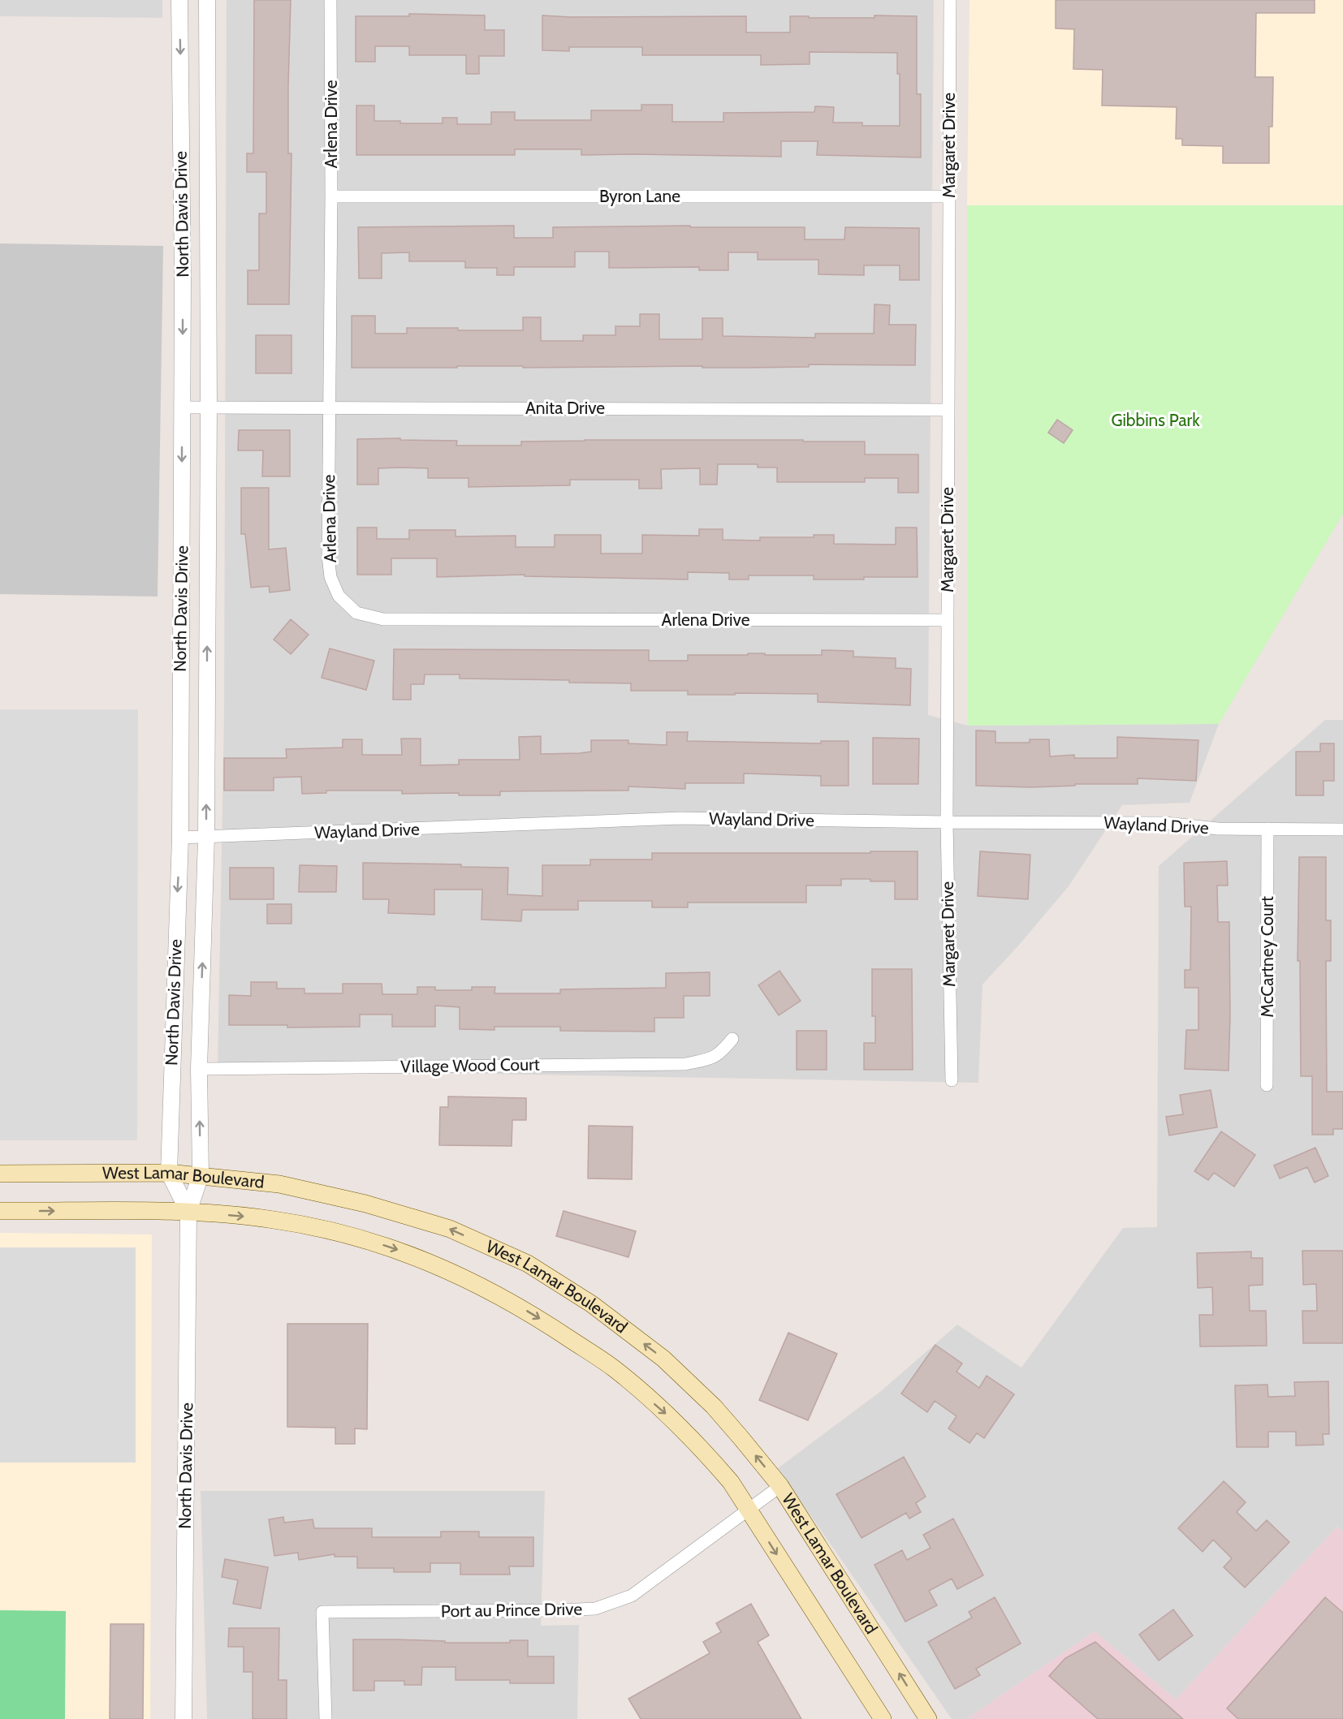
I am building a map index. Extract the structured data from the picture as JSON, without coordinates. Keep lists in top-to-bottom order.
{
  "streets": {
    "main road": ["West Lamar Boulevard"],
    "street": [
      "Arlena Drive",
      "Margaret Drive",
      "Byron Lane",
      "North Davis Drive",
      "Anita Drive",
      "Wayland Drive",
      "McCartney Court",
      "Village Wood Court",
      "Port au Prince Drive"
    ]
  },
  "crossings": [
    ["Arlena Drive", "Margaret Drive"],
    ["Arlena Drive", "Byron Lane"],
    ["Arlena Drive", "Anita Drive"],
    ["Margaret Drive", "Byron Lane"],
    ["Margaret Drive", "Anita Drive"],
    ["Margaret Drive", "Wayland Drive"],
    ["North Davis Drive", "Anita Drive"],
    ["North Davis Drive", "Wayland Drive"],
    ["North Davis Drive", "Village Wood Court"],
    ["North Davis Drive", "West Lamar Boulevard"],
    ["Wayland Drive", "McCartney Court"],
    ["West Lamar Boulevard", "Port au Prince Drive"]
  ],
  "parks": ["Gibbins Park"]
}
